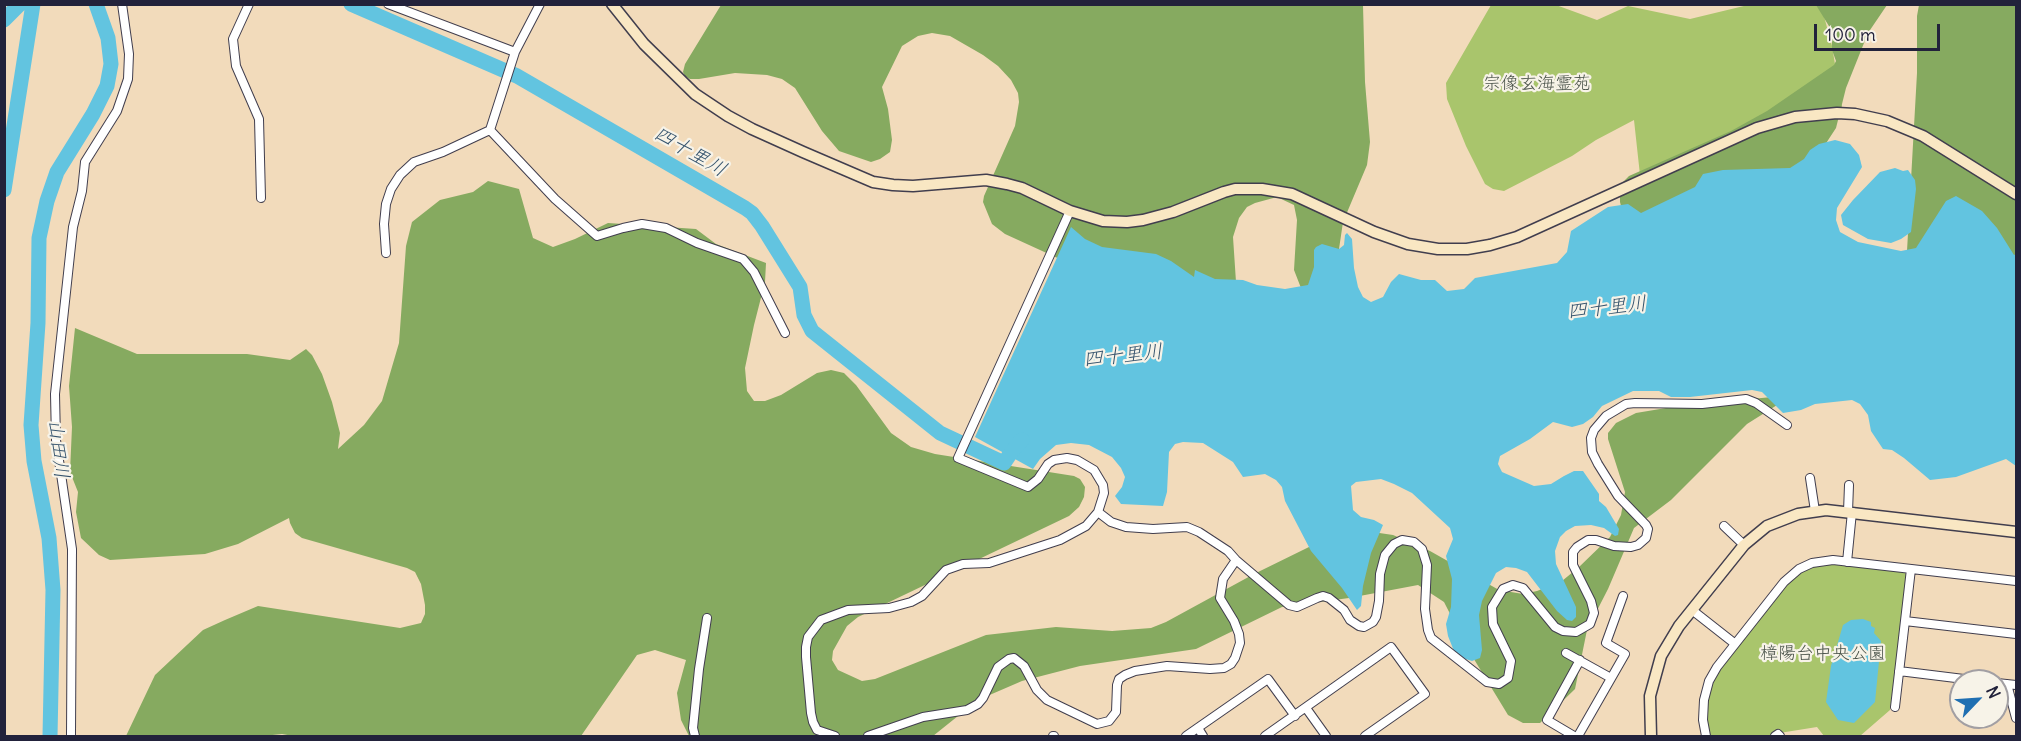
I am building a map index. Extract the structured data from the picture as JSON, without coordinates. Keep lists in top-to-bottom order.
{
  "water": ["四十里川", "山田川"],
  "parks": ["宗像玄海霊苑", "樟陽台中央公園"],
  "scale_bar": "100 m",
  "north": "top right"
}
